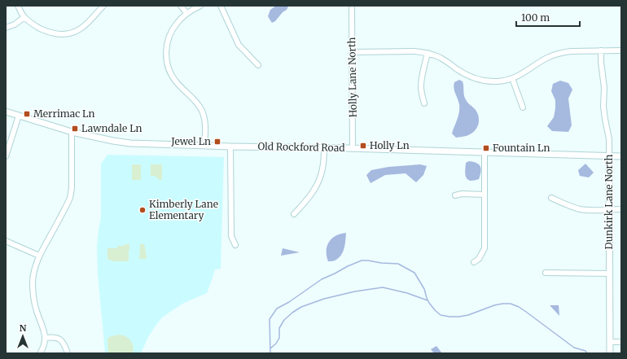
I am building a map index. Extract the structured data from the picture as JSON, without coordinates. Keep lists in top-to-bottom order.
{
  "streets": {
    "street": ["Holly Lane North", "Old Rockford Road", "Dunkirk Lane North"]
  },
  "crossings": [
    ["Holly Lane North", "Old Rockford Road"],
    ["Old Rockford Road", "Dunkirk Lane North"]
  ],
  "places": {
    "transit": [
      "Merrimac Ln",
      "Lawndale Ln",
      "Jewel Ln",
      "Holly Ln",
      "Fountain Ln"
    ],
    "other": ["Kimberly Lane Elementary"]
  },
  "scale_bar": "100 m",
  "north": "top"
}
